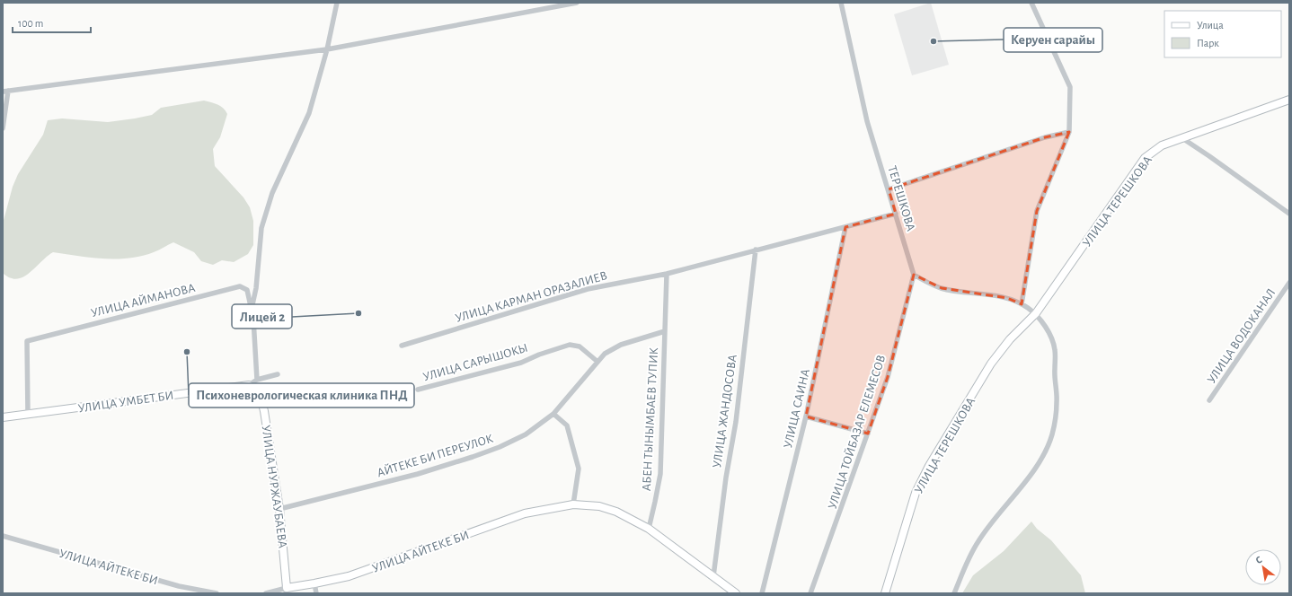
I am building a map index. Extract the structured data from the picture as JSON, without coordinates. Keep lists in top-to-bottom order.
{
  "streets": {
    "street": [
      "ТЕРЕШКОВА",
      "УЛИЦА ТЕРЕШКОВА",
      "УЛИЦА КАРМАН ОРАЗАЛИЕВ",
      "УЛИЦА АЙМАНОВА",
      "УЛИЦА ВОДОКАНАЛ",
      "УЛИЦА САРЫШОКЫ",
      "УЛИЦА УМБЕТ БИ",
      "УЛИЦА САИНА",
      "УЛИЦА ЖАНДОСОВА",
      "АБЕН ТЫНЫМБАЕВ ТУПИК",
      "УЛИЦА ТОЙБАЗАР ЕЛЕМЕСОВ",
      "АЙТЕКЕ БИ ПЕРЕУЛОК",
      "УЛИЦА НУРЖАУБАЕВА",
      "УЛИЦА АЙТЕКЕ БИ"
    ]
  },
  "crossings": [
    ["ТЕРЕШКОВА", "УЛИЦА КАРМАН ОРАЗАЛИЕВ"],
    ["ТЕРЕШКОВА", "УЛИЦА ТОЙБАЗАР ЕЛЕМЕСОВ"],
    ["УЛИЦА КАРМАН ОРАЗАЛИЕВ", "УЛИЦА САИНА"],
    ["УЛИЦА КАРМАН ОРАЗАЛИЕВ", "УЛИЦА ЖАНДОСОВА"],
    ["УЛИЦА КАРМАН ОРАЗАЛИЕВ", "АБЕН ТЫНЫМБАЕВ ТУПИК"],
    ["УЛИЦА АЙМАНОВА", "УЛИЦА УМБЕТ БИ"],
    ["УЛИЦА САРЫШОКЫ", "АЙТЕКЕ БИ ПЕРЕУЛОК"],
    ["УЛИЦА УМБЕТ БИ", "УЛИЦА НУРЖАУБАЕВА"],
    ["УЛИЦА ЖАНДОСОВА", "УЛИЦА АЙТЕКЕ БИ"],
    ["АБЕН ТЫНЫМБАЕВ ТУПИК", "АЙТЕКЕ БИ ПЕРЕУЛОК"],
    ["АБЕН ТЫНЫМБАЕВ ТУПИК", "УЛИЦА АЙТЕКЕ БИ"],
    ["АЙТЕКЕ БИ ПЕРЕУЛОК", "УЛИЦА НУРЖАУБАЕВА"],
    ["УЛИЦА НУРЖАУБАЕВА", "УЛИЦА АЙТЕКЕ БИ"]
  ],
  "places": ["Керуен сарайы", "Лицей 2", "Психоневрологическая клиника ПНД"],
  "legend": ["Улица", "Парк"],
  "scale_bar": "100 m",
  "north": "top left"
}
